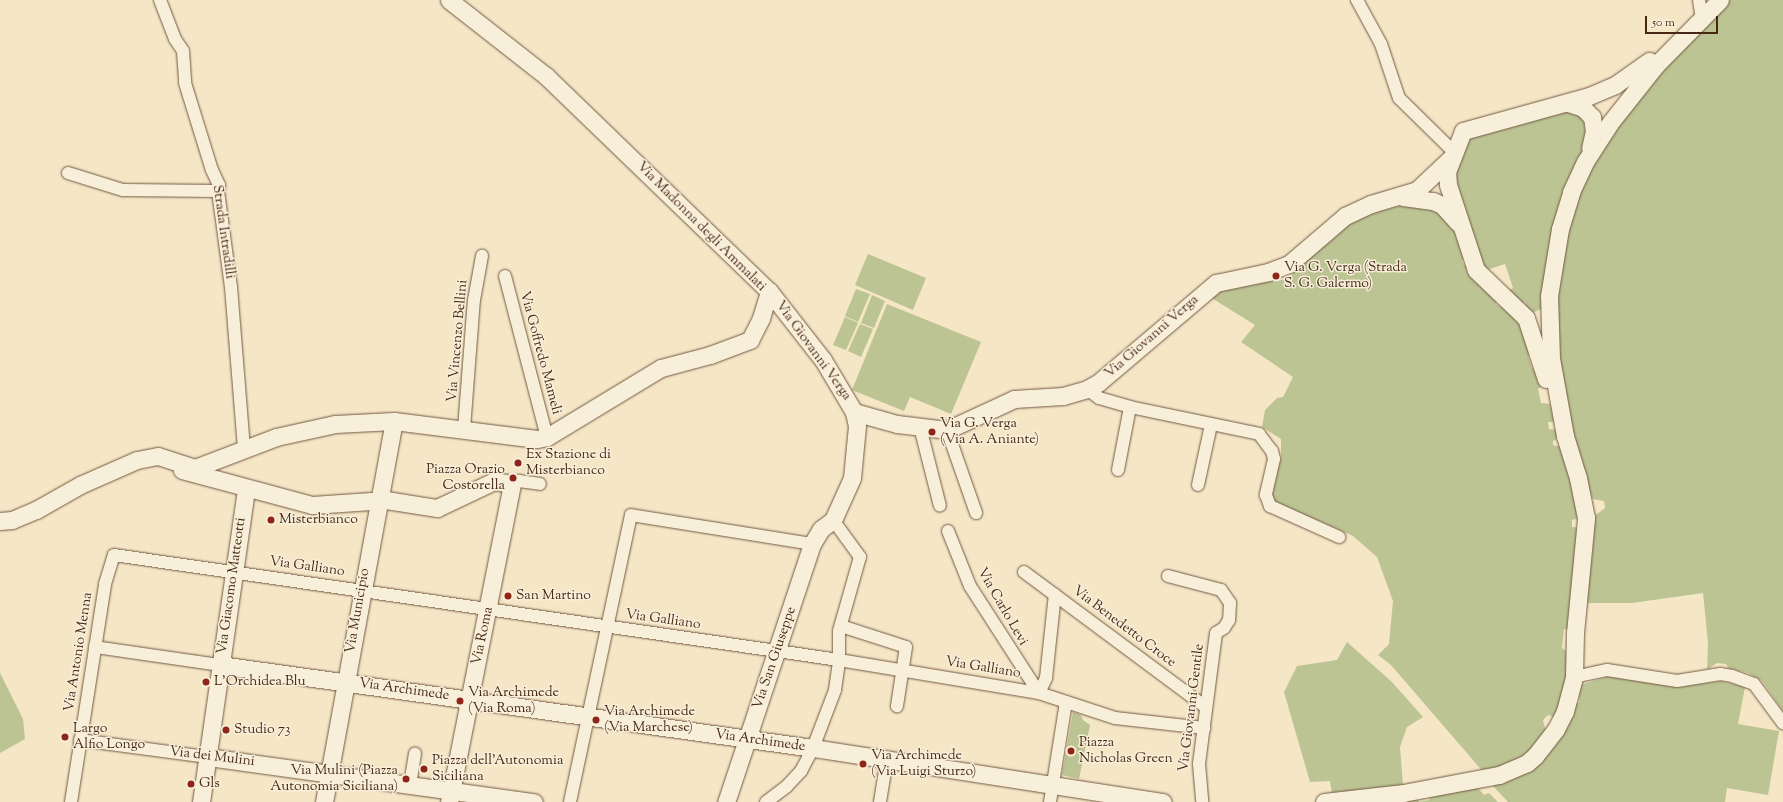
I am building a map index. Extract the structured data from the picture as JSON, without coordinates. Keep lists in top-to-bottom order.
{
  "streets": {
    "street": [
      "Via Madonna degli Ammalati",
      "Strada Intradilli",
      "Via Giovanni Verga",
      "Via Vincenzo Bellini",
      "Via Goffredo Mameli",
      "Via Galliano",
      "Via Giacomo Matteotti",
      "Via Carlo Levi",
      "Via Municipio",
      "Via Benedetto Croce",
      "Via Roma",
      "Via Antonio Menna",
      "Via San Giuseppe",
      "Via Archimede",
      "Via Giovanni Gentile",
      "Via dei Mulini"
    ]
  },
  "crossings": [
    ["Via Madonna degli Ammalati", "Via Giovanni Verga"],
    ["Via Madonna degli Ammalati", "Via Vincenzo Bellini"],
    ["Via Madonna degli Ammalati", "Via Goffredo Mameli"],
    ["Via Madonna degli Ammalati", "Via Municipio"],
    ["Via Galliano", "Via Giacomo Matteotti"],
    ["Via Galliano", "Via Carlo Levi"],
    ["Via Galliano", "Via Municipio"],
    ["Via Galliano", "Via Roma"],
    ["Via Galliano", "Via Antonio Menna"],
    ["Via Galliano", "Via San Giuseppe"],
    ["Via Galliano", "Via Giovanni Gentile"],
    ["Via Giacomo Matteotti", "Via Archimede"],
    ["Via Giacomo Matteotti", "Via dei Mulini"],
    ["Via Municipio", "Via Archimede"],
    ["Via Municipio", "Via dei Mulini"],
    ["Via Benedetto Croce", "Via Giovanni Gentile"],
    ["Via Roma", "Via Archimede"],
    ["Via Roma", "Via dei Mulini"],
    ["Via Antonio Menna", "Via Archimede"],
    ["Via Antonio Menna", "Via dei Mulini"],
    ["Via San Giuseppe", "Via Archimede"]
  ],
  "places": [
    "Via G. Verga (Strada S. G. Galermo)",
    "Via G. Verga (Via A. Aniante)",
    "Ex Stazione di Misterbianco",
    "Piazza Orazio Costorella",
    "Misterbianco",
    "San Martino",
    "L'Orchidea Blu",
    "Via Archimede (Via Roma)",
    "Via Archimede (Via Marchese)",
    "Studio 73",
    "Largo Alfio Longo",
    "Piazza Nicholas Green",
    "Via Archimede (Via Luigi Sturzo)",
    "Piazza dell'Autonomia Siciliana",
    "Via Mulini (Piazza Autonomia Siciliana)",
    "Gls"
  ],
  "scale_bar": "50 m"
}
